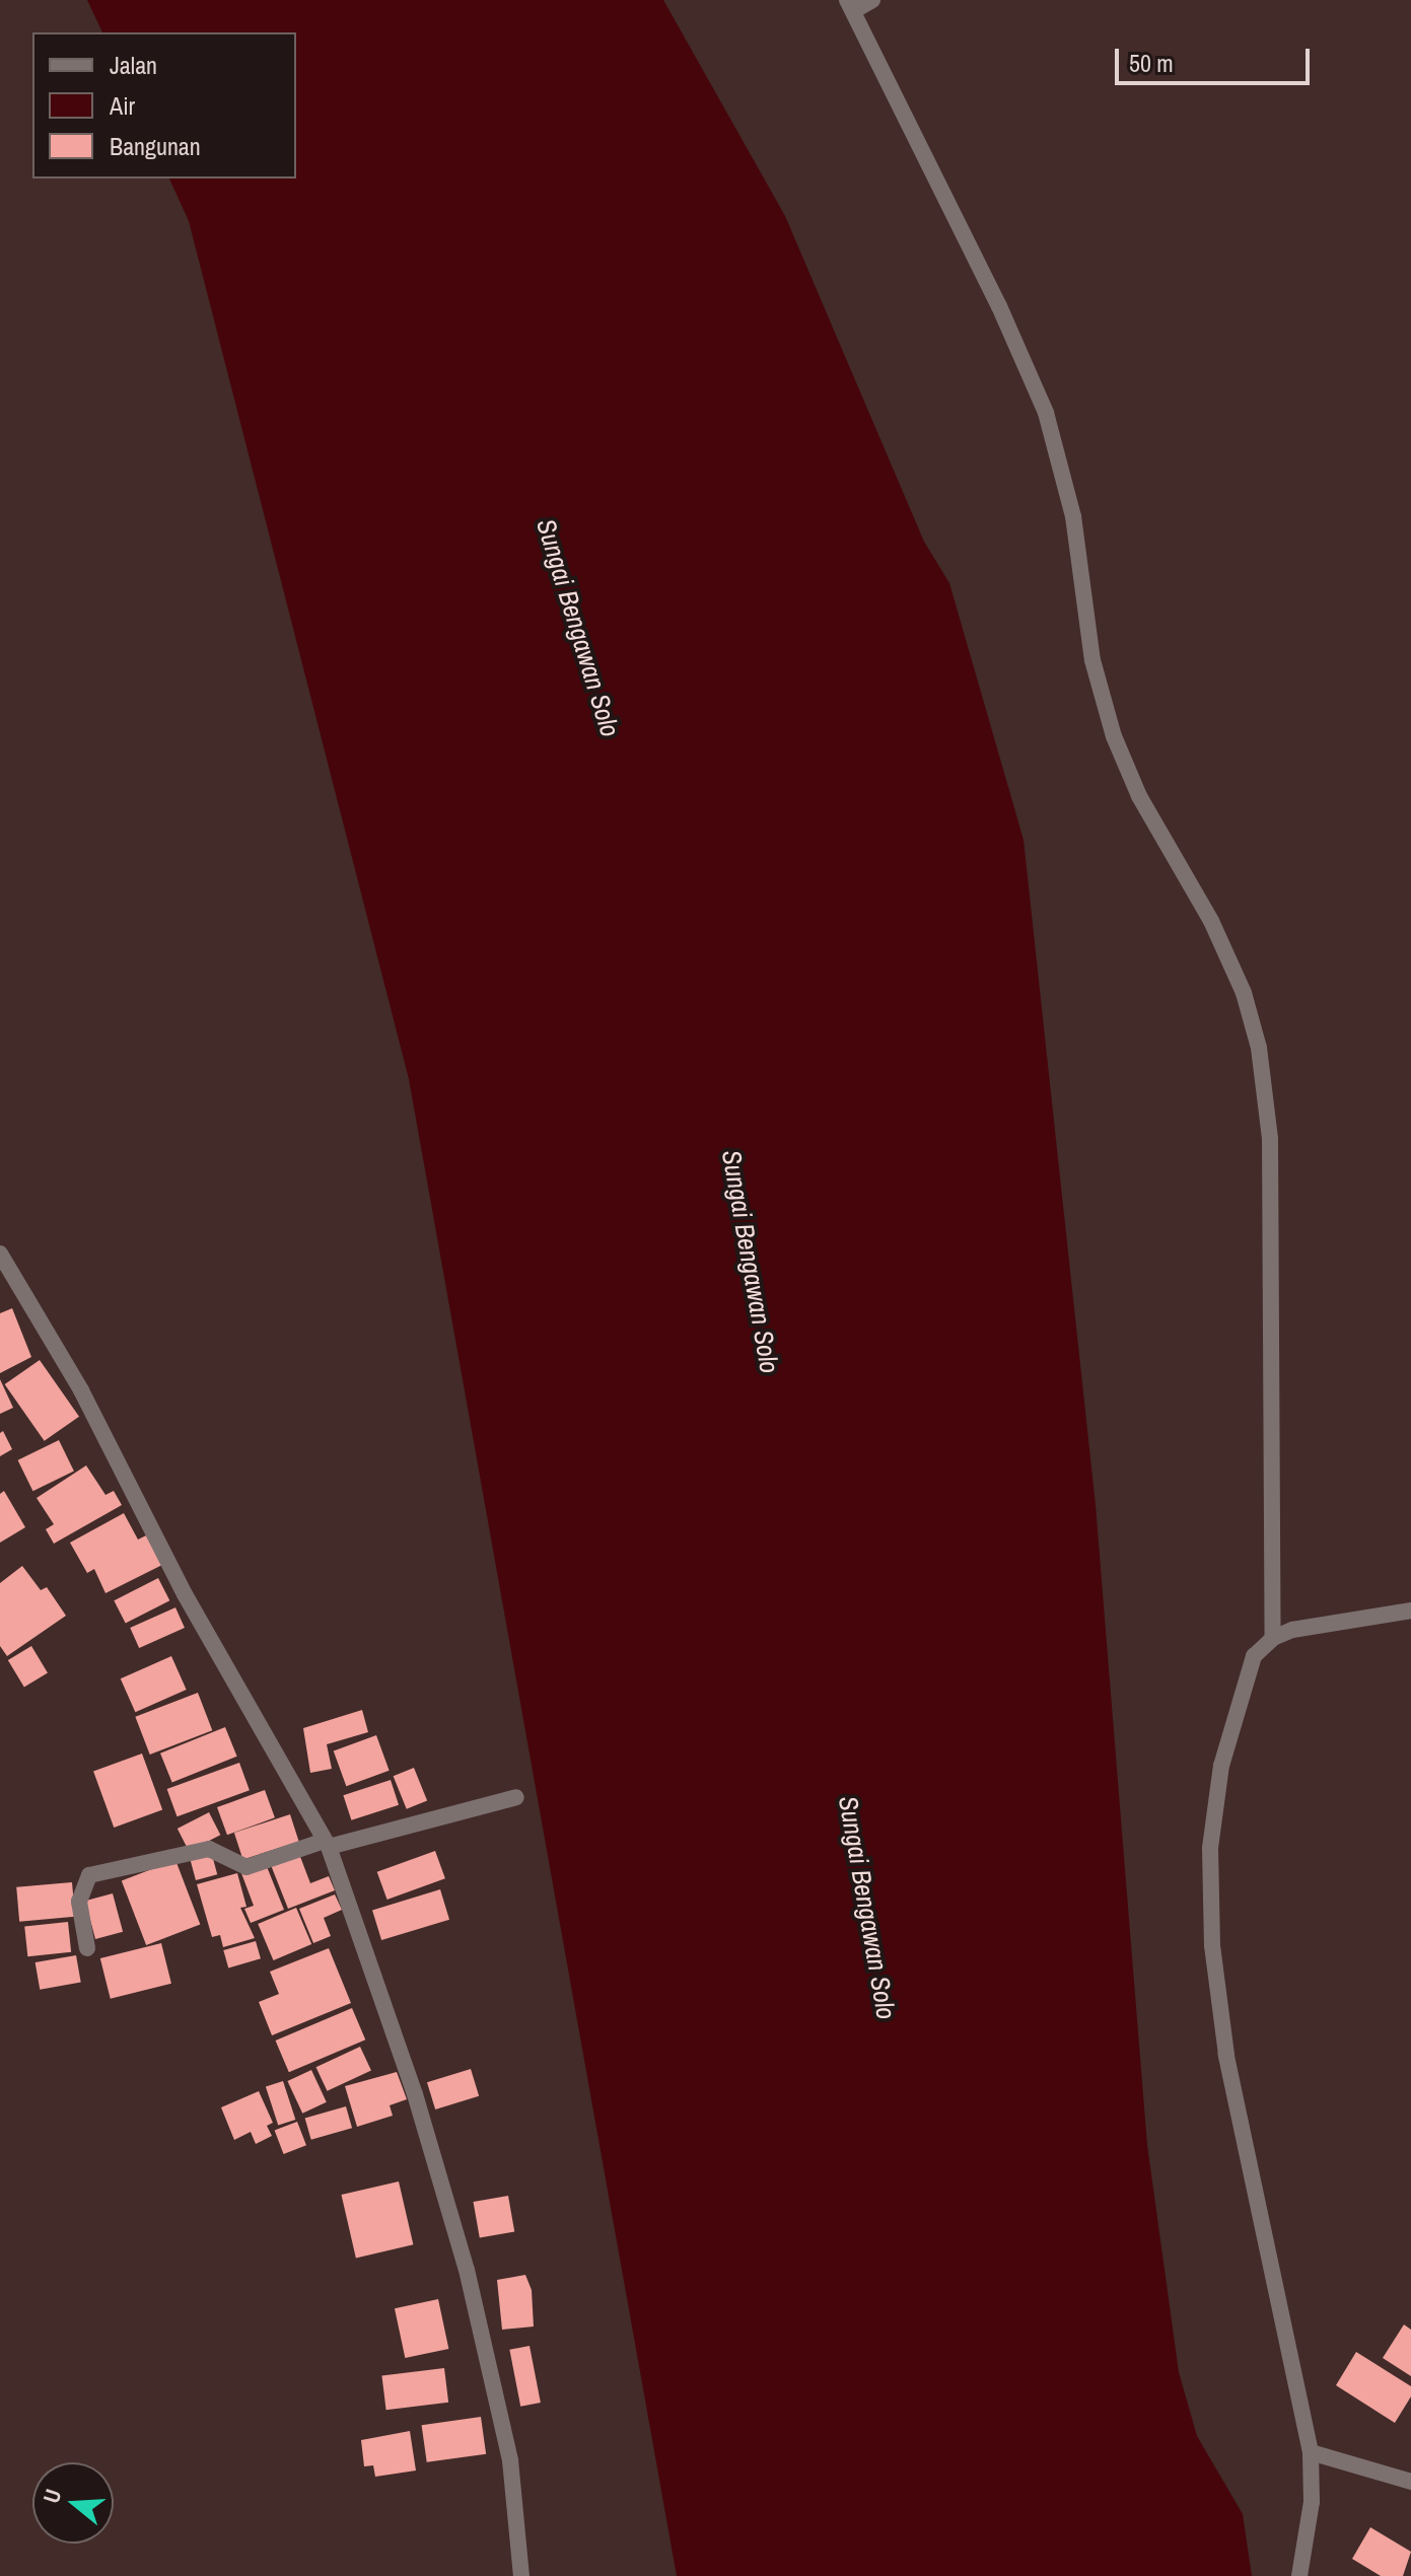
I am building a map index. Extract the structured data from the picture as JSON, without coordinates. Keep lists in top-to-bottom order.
{
  "water": ["Sungai Bengawan Solo"],
  "legend": ["Jalan", "Air", "Bangunan"],
  "scale_bar": "50 m",
  "north": "left"
}
